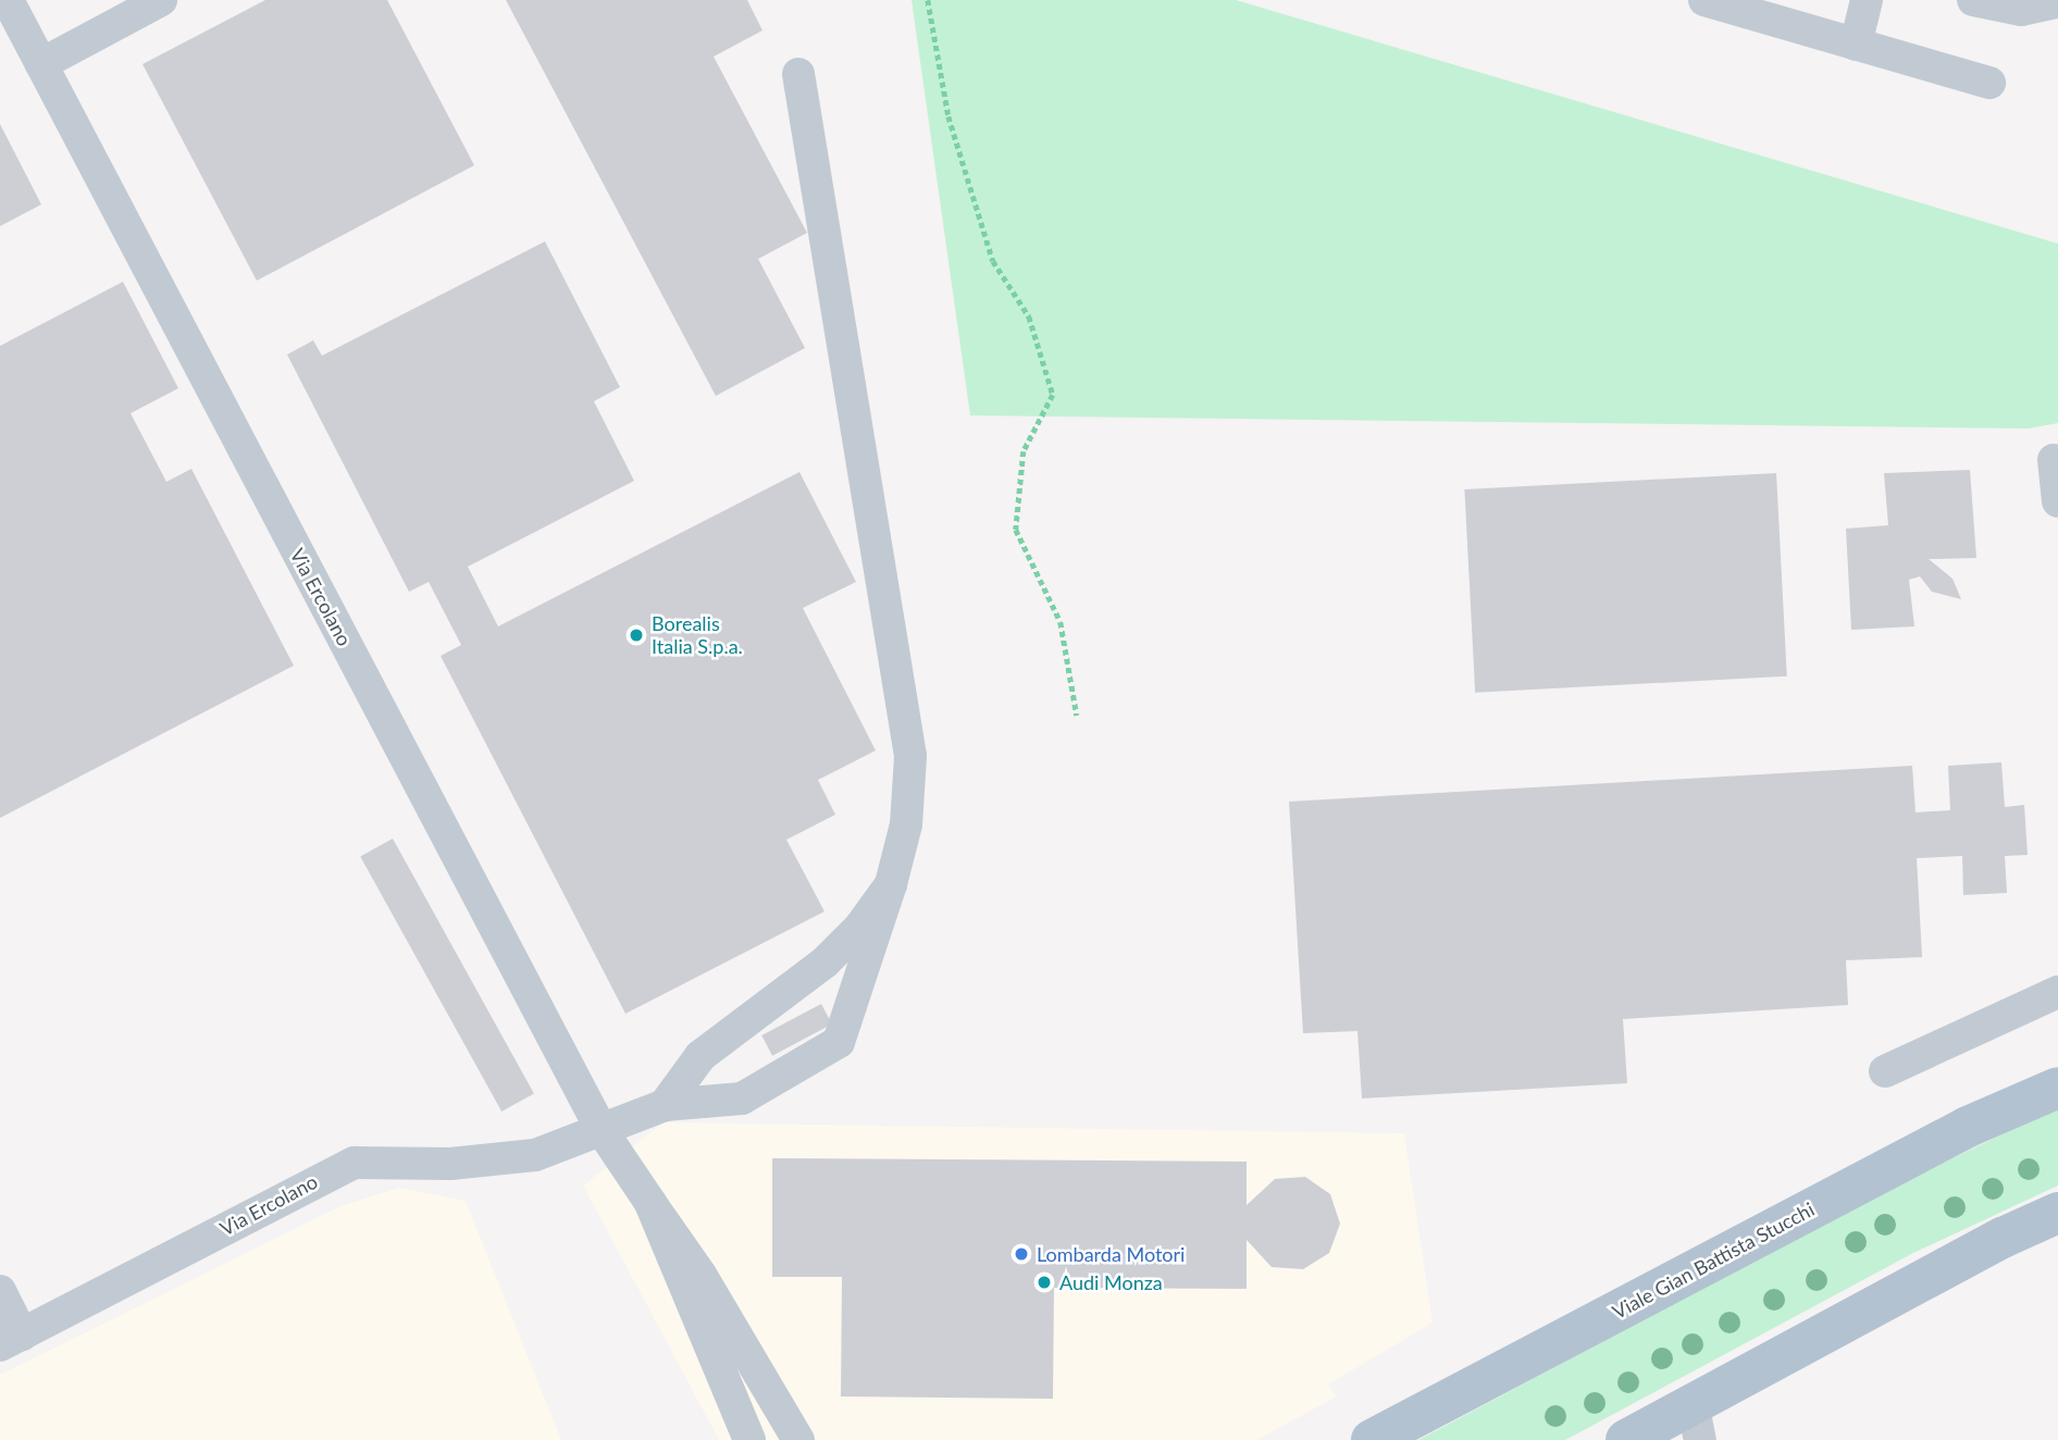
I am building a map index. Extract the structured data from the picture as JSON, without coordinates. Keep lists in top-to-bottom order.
{
  "streets": {
    "main road": ["Viale Gian Battista Stucchi"],
    "street": ["Via Ercolano"]
  },
  "places": ["Borealis Italia S.p.a.", "Lombarda Motori", "Audi Monza"]
}
